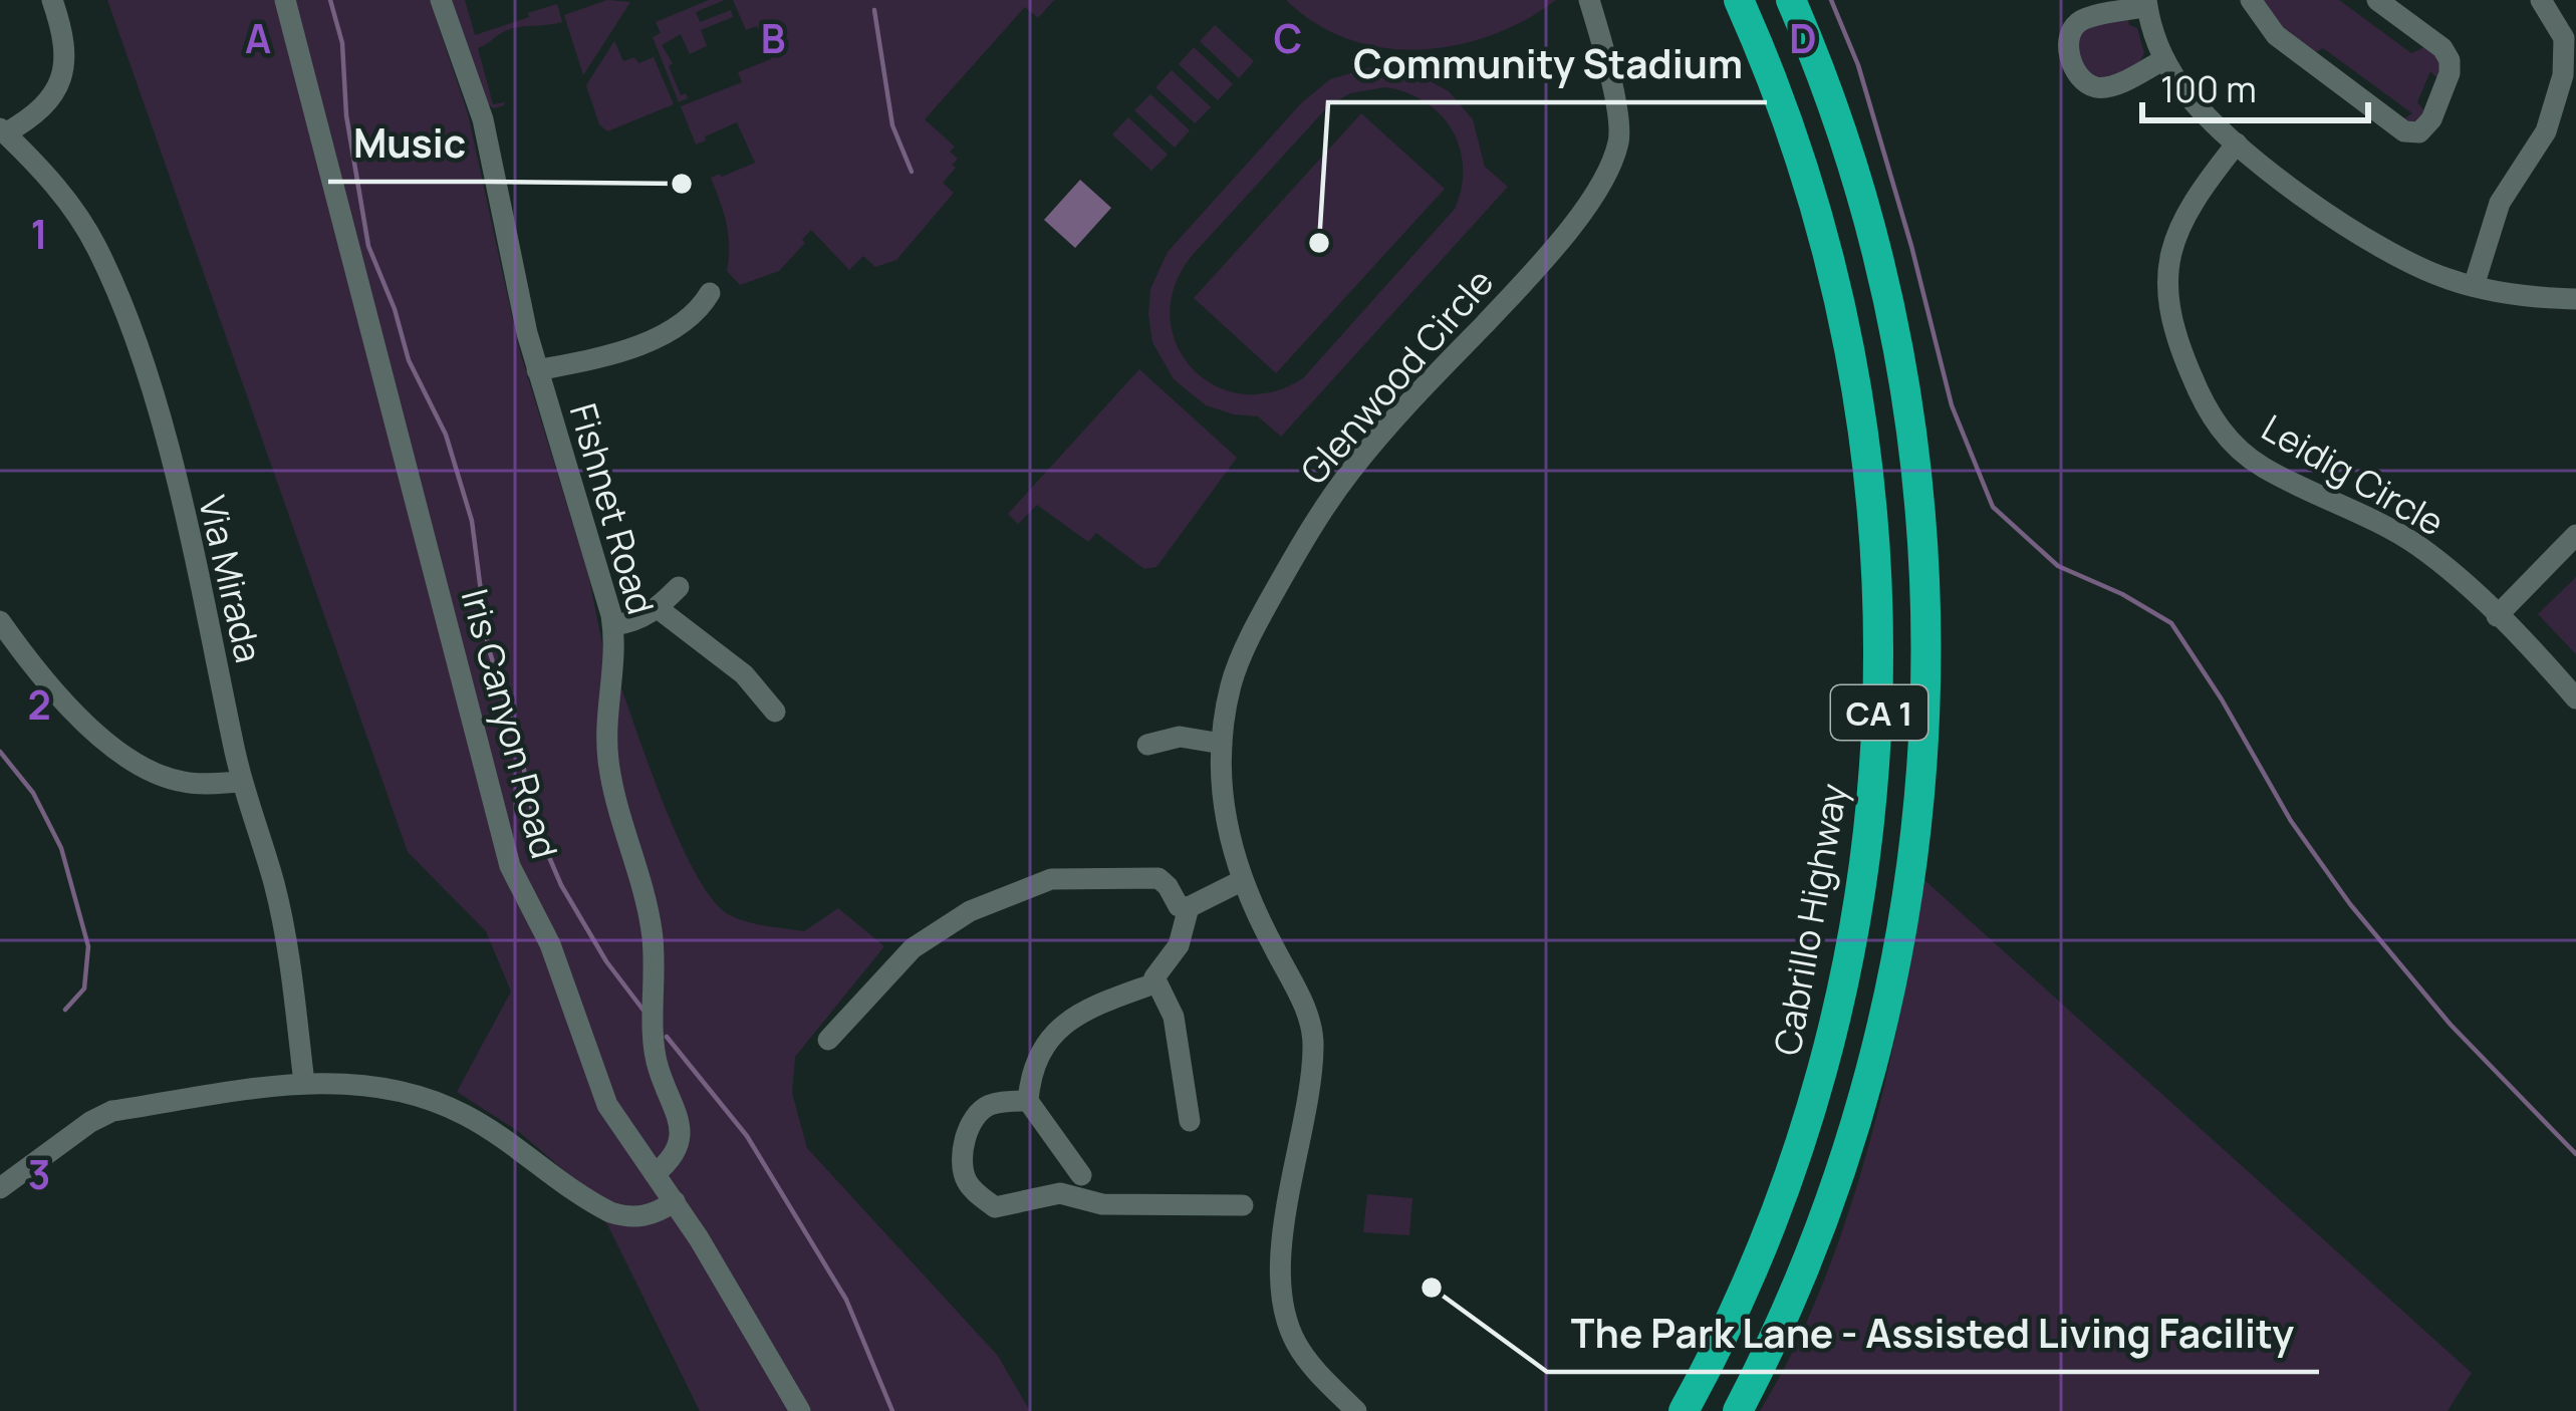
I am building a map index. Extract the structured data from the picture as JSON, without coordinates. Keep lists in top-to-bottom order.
{
  "streets": {
    "highway": ["CA 1", "Cabrillo Highway"],
    "street": [
      "Glenwood Circle",
      "Leidig Circle",
      "Fishnet Road",
      "Via Mirada",
      "Iris Canyon Road"
    ]
  },
  "crossings": [
    ["Fishnet Road", "Iris Canyon Road"]
  ],
  "places": ["Music", "Community Stadium", "The Park Lane - Assisted Living Facility"],
  "scale_bar": "100 m",
  "grid": {
    "columns": [
      "A",
      "B",
      "C",
      "D"
    ],
    "rows": ["1", "2", "3"]
  }
}
